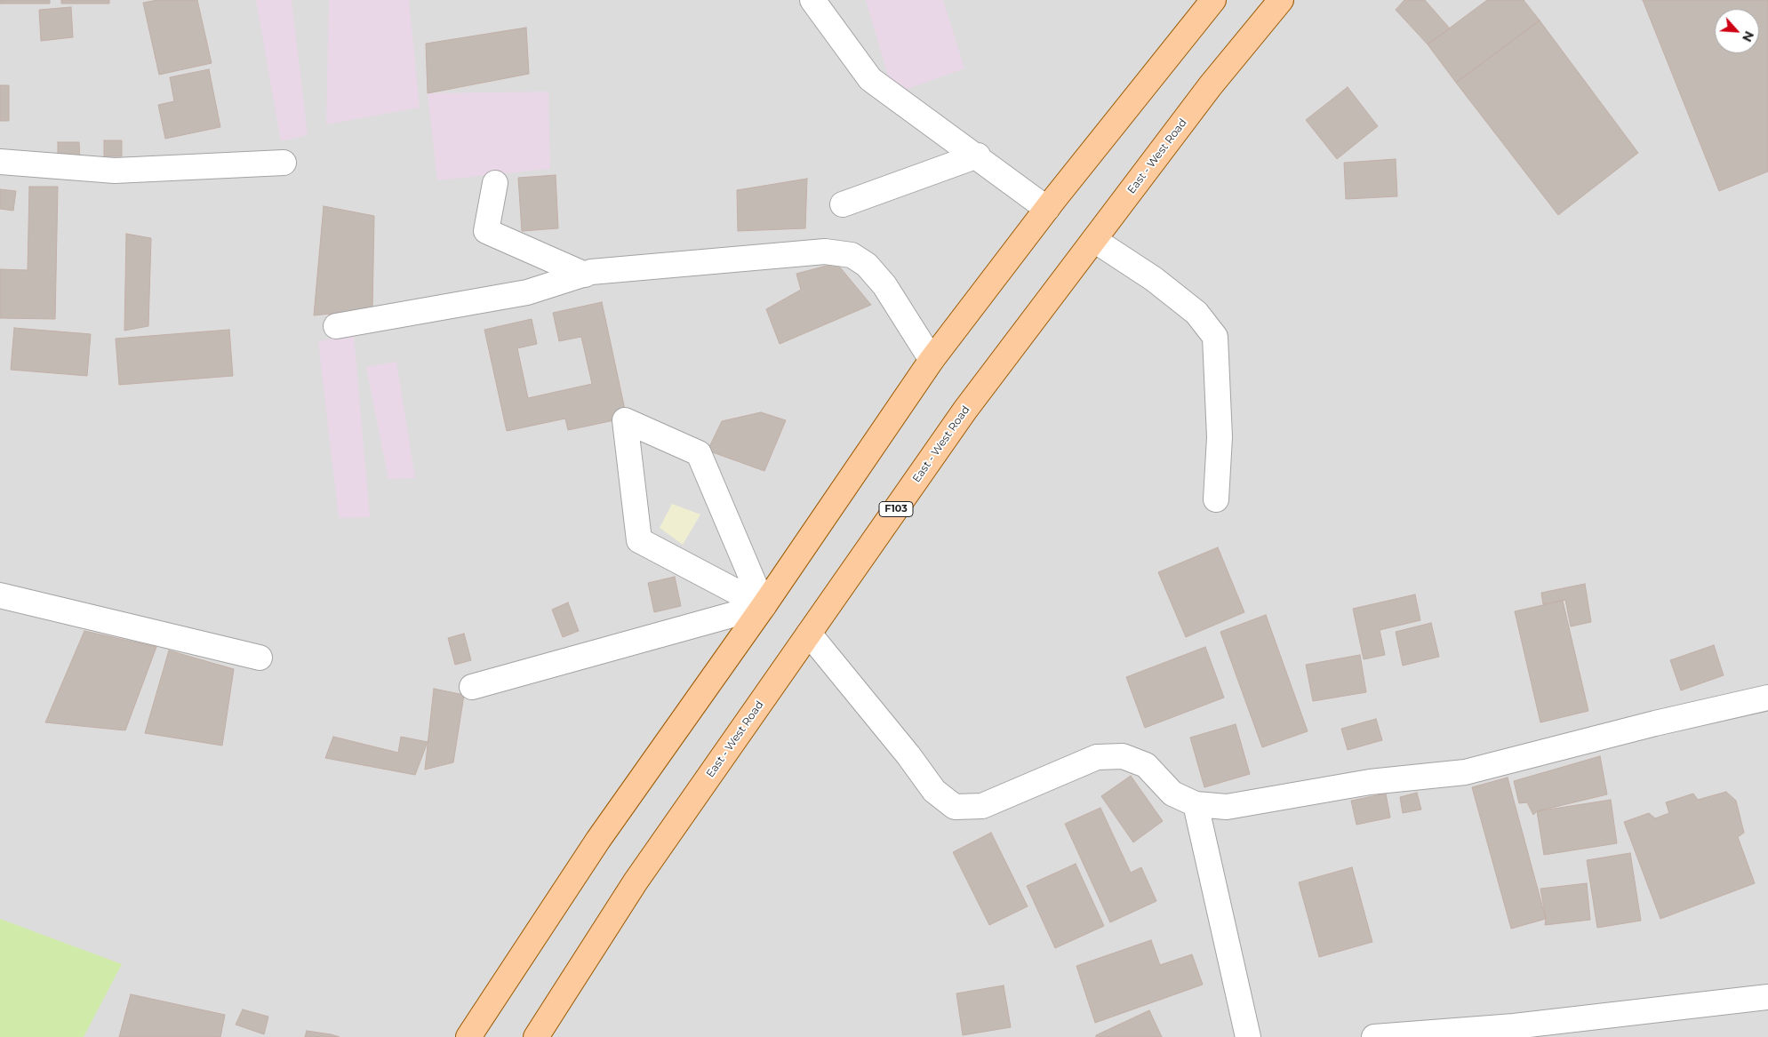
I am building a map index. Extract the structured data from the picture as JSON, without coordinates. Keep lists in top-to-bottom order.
{
  "streets": {
    "main road": ["East - West Road", "F103"]
  },
  "north": "bottom right"
}
